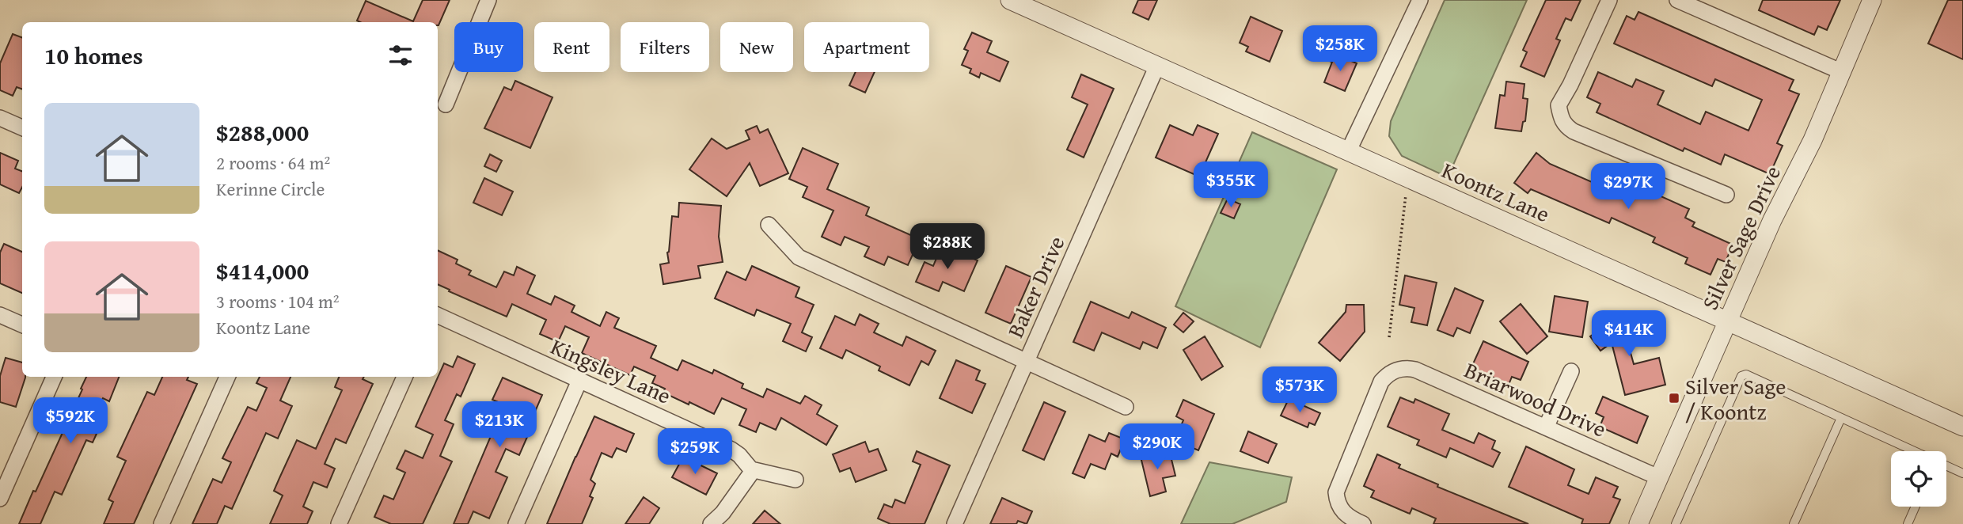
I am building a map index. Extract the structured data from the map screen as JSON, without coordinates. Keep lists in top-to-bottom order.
{
  "streets": {
    "street": [
      "Koontz Lane",
      "Silver Sage Drive",
      "Baker Drive",
      "Kingsley Lane",
      "Briarwood Drive"
    ]
  },
  "crossings": [
    ["Koontz Lane", "Silver Sage Drive"],
    ["Koontz Lane", "Baker Drive"],
    ["Silver Sage Drive", "Briarwood Drive"]
  ],
  "places": {
    "transit": ["Silver Sage / Koontz"]
  },
  "page": {
    "chip": [
      "Buy",
      "Rent",
      "Filters",
      "New",
      "Apartment"
    ],
    "heading": "10 homes",
    "price": [
      "$258K",
      "$355K",
      "$297K",
      "$288K",
      "$414K",
      "$573K",
      "$592K",
      "$213K",
      "$290K",
      "$259K"
    ],
    "list": [
      {
        "name": "$288,000",
        "note": "2 rooms · 64 m² · Kerinne Circle"
      },
      {
        "name": "$414,000",
        "note": "3 rooms · 104 m² · Koontz Lane"
      }
    ]
  }
}
